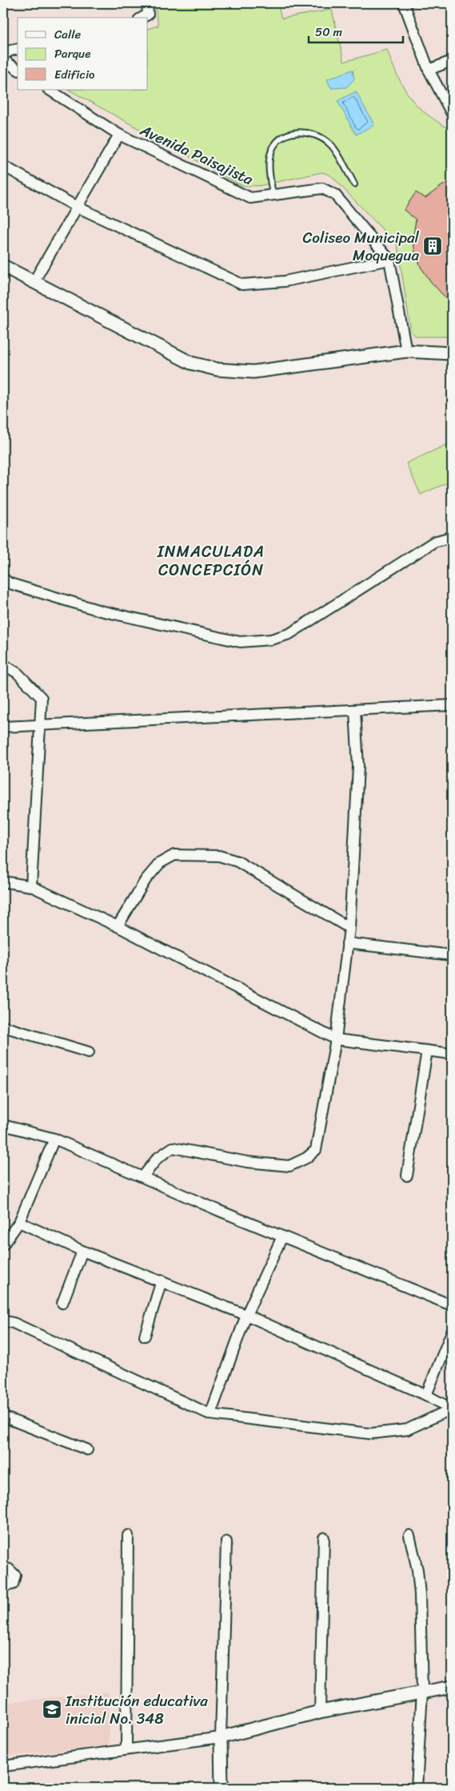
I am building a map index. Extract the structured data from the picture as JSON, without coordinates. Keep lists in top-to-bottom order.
{
  "streets": {
    "street": ["Avenida Paisajista"]
  },
  "districts": ["INMACULADA CONCEPCIÓN"],
  "places": {
    "building": ["Coliseo Municipal Moquegua"],
    "school or university": ["Institución educativa inicial No. 348"]
  },
  "legend": ["Calle", "Parque", "Edificio"],
  "scale_bar": "50 m"
}
